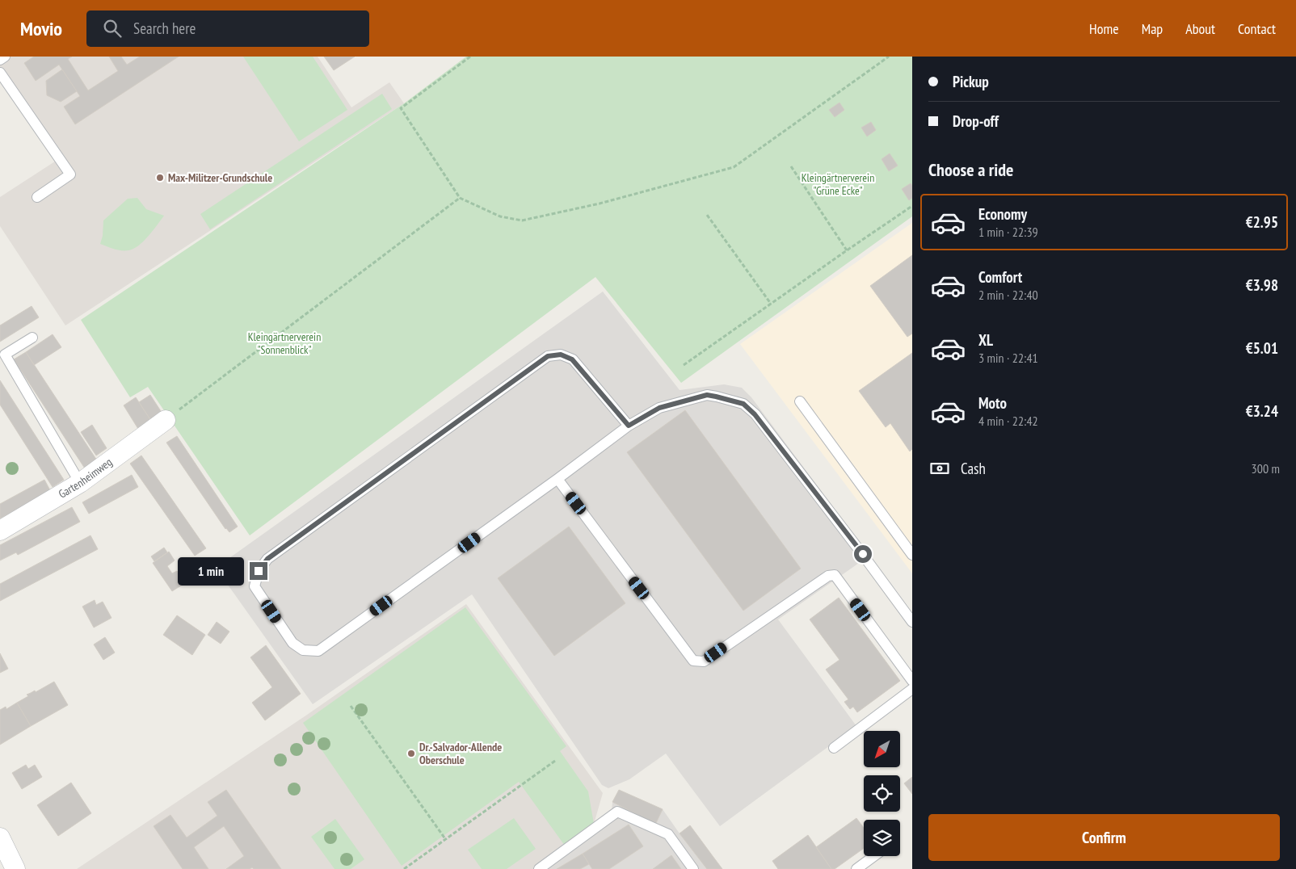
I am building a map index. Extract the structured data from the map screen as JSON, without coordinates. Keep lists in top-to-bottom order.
{
  "streets": {
    "street": ["Gartenheimweg"]
  },
  "parks": ["Kleingärtnerverein \"Grüne Ecke\"", "Kleingärtnerverein \"Sonnenblick\""],
  "places": ["Max-Militzer-Grundschule", "Dr.-Salvador-Allende Oberschule"],
  "north": "bottom left",
  "page": {
    "header": "Movio",
    "search": "Search here",
    "nav": [
      "Home",
      "Map",
      "About",
      "Contact"
    ],
    "banner": ["Pickup", "Drop-off"],
    "heading": "Choose a ride",
    "list": [
      {
        "name": "Economy",
        "note": "1 min · 22:39",
        "value": "€2.95"
      },
      {
        "name": "Comfort",
        "note": "2 min · 22:40",
        "value": "€3.98"
      },
      {
        "name": "XL",
        "note": "3 min · 22:41",
        "value": "€5.01"
      },
      {
        "name": "Moto",
        "note": "4 min · 22:42",
        "value": "€3.24"
      }
    ],
    "pay": ["Cash", "300 m"],
    "bubble": "1 min",
    "buttons": "Confirm"
  }
}
